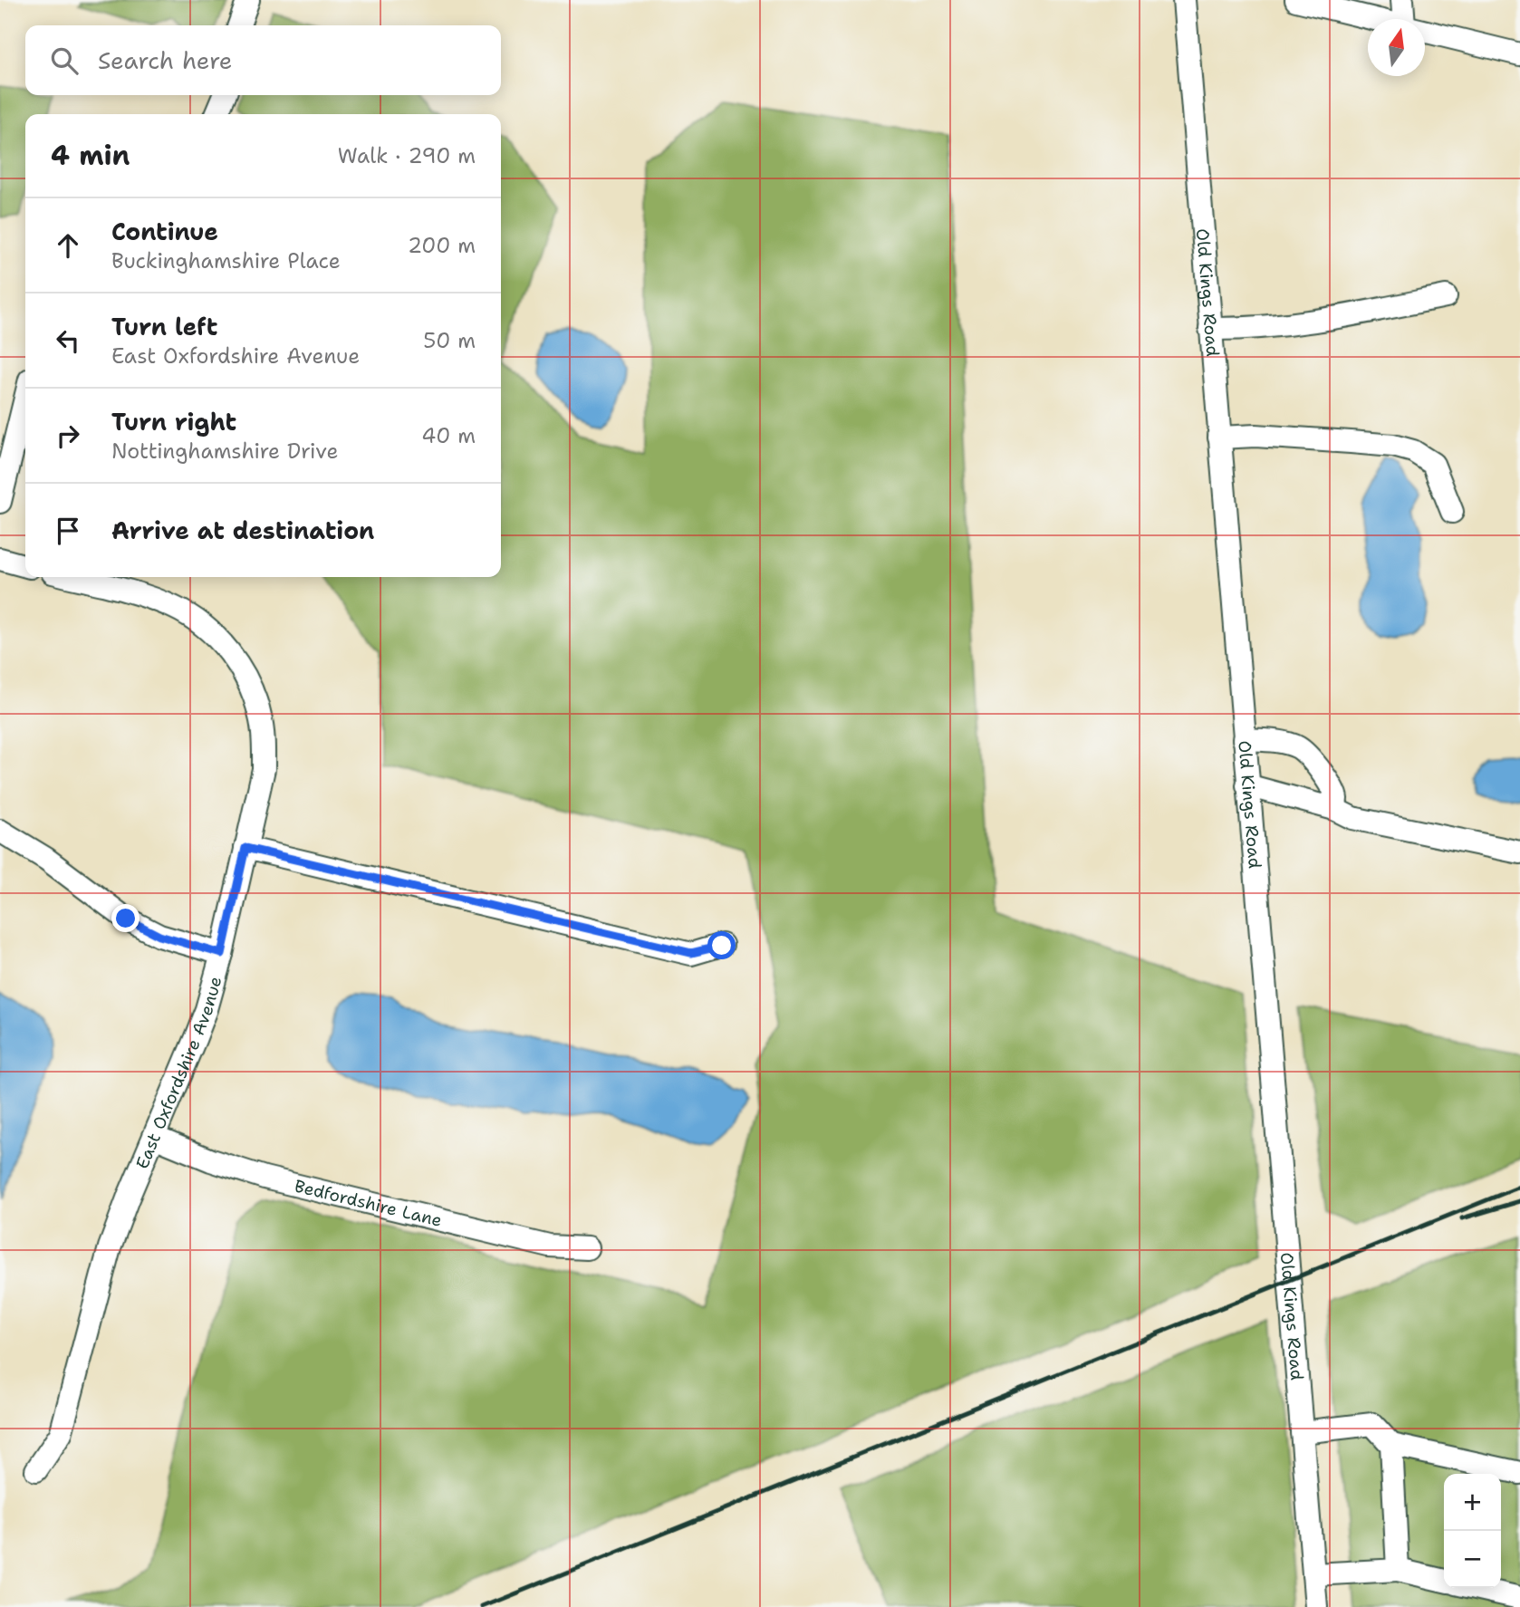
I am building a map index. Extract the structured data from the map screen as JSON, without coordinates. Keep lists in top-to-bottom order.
{
  "streets": {
    "street": ["Old Kings Road", "East Oxfordshire Avenue", "Bedfordshire Lane"]
  },
  "crossings": [
    ["East Oxfordshire Avenue", "Bedfordshire Lane"]
  ],
  "north": "top",
  "page": {
    "search": "Search here",
    "heading": ["4 min", "Walk · 290 m"],
    "list": [
      ["Continue", "Buckinghamshire Place", "200 m"],
      ["Turn left", "East Oxfordshire Avenue", "50 m"],
      ["Turn right", "Nottinghamshire Drive", "40 m"],
      "Arrive at destination"
    ],
    "map_buttons": ["+", "−"]
  }
}
